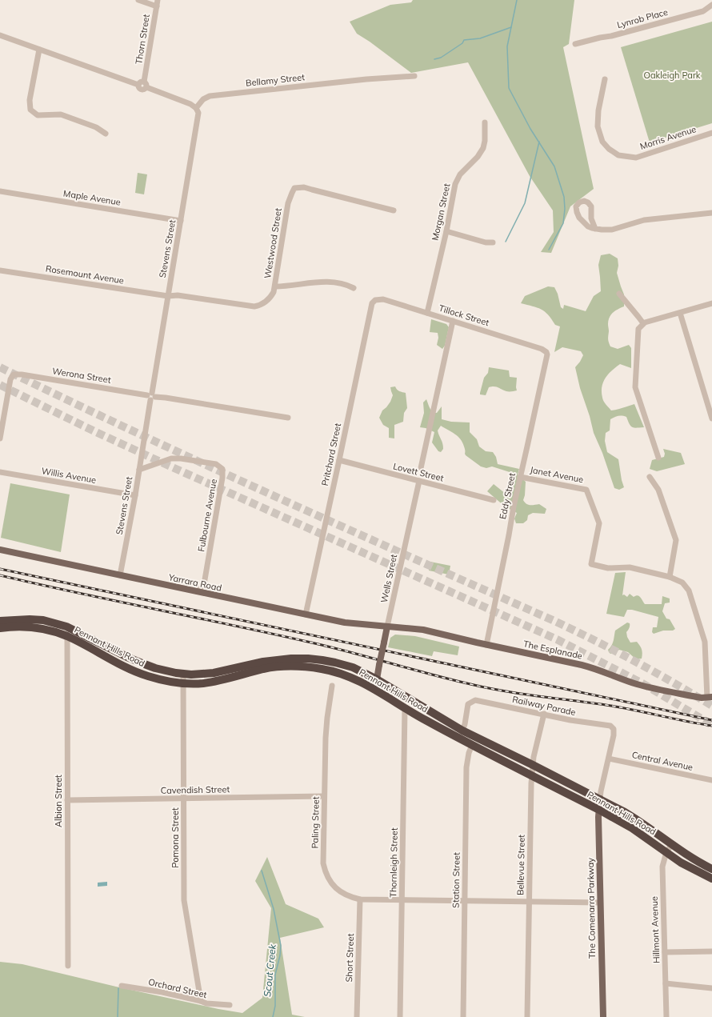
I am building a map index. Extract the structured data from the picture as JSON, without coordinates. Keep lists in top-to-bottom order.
{
  "streets": {
    "highway": ["Pennant Hills Road"],
    "main road": [
      "Wells Street",
      "Yarrara Road",
      "The Esplanade",
      "The Comenarra Parkway"
    ],
    "street": [
      "Lynrob Place",
      "Thorn Street",
      "Bellamy Street",
      "Morris Avenue",
      "Maple Avenue",
      "Morgan Street",
      "Westwood Street",
      "Stevens Street",
      "Rosemount Avenue",
      "Tillock Street",
      "Werona Street",
      "Pritchard Street",
      "Lovett Street",
      "Janet Avenue",
      "Willis Avenue",
      "Eddy Street",
      "Fulbourne Avenue",
      "Railway Parade",
      "Central Avenue",
      "Cavendish Street",
      "Albion Street",
      "Paling Street",
      "Pomona Street",
      "Thornleigh Street",
      "Bellevue Street",
      "Station Street",
      "Hillmont Avenue",
      "Short Street",
      "Orchard Street"
    ]
  },
  "crossings": [
    ["Bellamy Street", "Stevens Street"],
    ["Maple Avenue", "Stevens Street"],
    ["Morgan Street", "Tillock Street"],
    ["Westwood Street", "Stevens Street"],
    ["Westwood Street", "Rosemount Avenue"],
    ["Stevens Street", "Rosemount Avenue"],
    ["Stevens Street", "Werona Street"],
    ["Stevens Street", "Willis Avenue"],
    ["Stevens Street", "Fulbourne Avenue"],
    ["Stevens Street", "Yarrara Road"],
    ["Tillock Street", "Pritchard Street"],
    ["Tillock Street", "Eddy Street"],
    ["Pritchard Street", "Lovett Street"],
    ["Pritchard Street", "Yarrara Road"],
    ["Lovett Street", "Wells Street"],
    ["Janet Avenue", "Eddy Street"],
    ["Janet Avenue", "The Esplanade"],
    ["Eddy Street", "The Esplanade"],
    ["Fulbourne Avenue", "Yarrara Road"],
    ["Wells Street", "Yarrara Road"],
    ["Wells Street", "Pennant Hills Road"],
    ["Wells Street", "The Esplanade"],
    ["Yarrara Road", "The Esplanade"],
    ["Pennant Hills Road", "Railway Parade"],
    ["Pennant Hills Road", "Albion Street"],
    ["Pennant Hills Road", "Pomona Street"],
    ["Pennant Hills Road", "Thornleigh Street"],
    ["Pennant Hills Road", "Bellevue Street"],
    ["Pennant Hills Road", "Station Street"],
    ["Pennant Hills Road", "The Comenarra Parkway"],
    ["Pennant Hills Road", "Hillmont Avenue"],
    ["Railway Parade", "Central Avenue"],
    ["Railway Parade", "Bellevue Street"],
    ["Cavendish Street", "Albion Street"],
    ["Cavendish Street", "Paling Street"],
    ["Cavendish Street", "Pomona Street"],
    ["Paling Street", "Thornleigh Street"],
    ["Paling Street", "Bellevue Street"],
    ["Paling Street", "Station Street"],
    ["Paling Street", "The Comenarra Parkway"],
    ["Paling Street", "Short Street"],
    ["Pomona Street", "Orchard Street"]
  ],
  "water": ["Scout Creek"],
  "parks": ["Oakleigh Park"]
}
